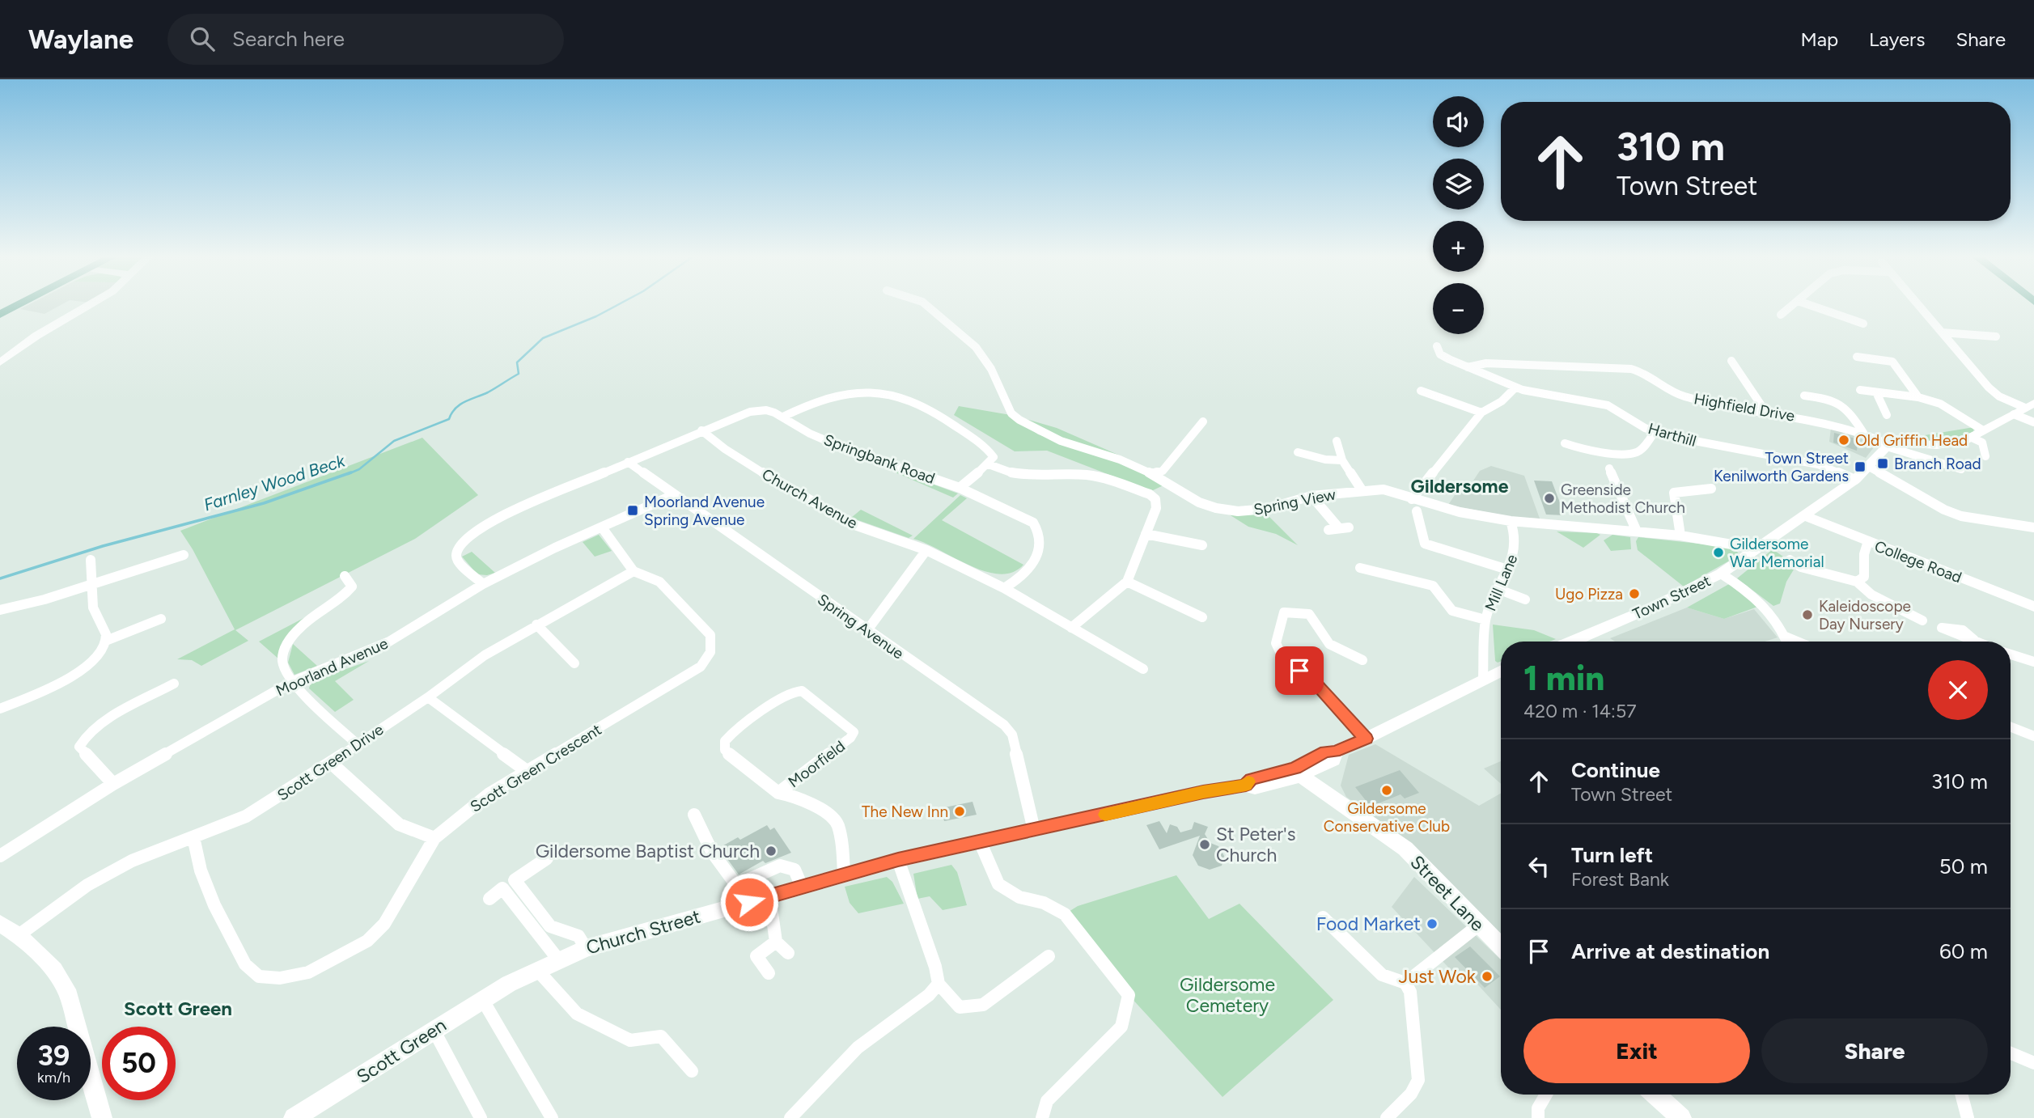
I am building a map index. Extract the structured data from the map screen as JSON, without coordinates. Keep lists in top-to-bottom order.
{
  "streets": {
    "main road": [
      "College Road",
      "Town Street",
      "Street Lane",
      "Church Street",
      "Scott Green"
    ],
    "street": [
      "Highfield Drive",
      "Harthill",
      "Springbank Road",
      "Church Avenue",
      "Spring View",
      "Mill Lane",
      "Spring Avenue",
      "Moorland Avenue",
      "Scott Green Drive",
      "Moorfield",
      "Scott Green Crescent"
    ]
  },
  "crossings": [
    ["Highfield Drive", "Harthill"],
    ["Highfield Drive", "Town Street"],
    ["Harthill", "Town Street"],
    ["Springbank Road", "Church Avenue"],
    ["Springbank Road", "Spring Avenue"],
    ["Springbank Road", "Moorland Avenue"],
    ["Spring View", "Mill Lane"],
    ["Spring View", "Town Street"],
    ["College Road", "Town Street"],
    ["Spring Avenue", "Moorland Avenue"],
    ["Spring Avenue", "Church Street"],
    ["Scott Green Drive", "Scott Green Crescent"],
    ["Moorfield", "Church Street"],
    ["Street Lane", "Church Street"],
    ["Church Street", "Scott Green"]
  ],
  "districts": ["Gildersome", "Scott Green"],
  "water": ["Farnley Wood Beck"],
  "parks": ["Gildersome Cemetery"],
  "places": {
    "other": [
      "Old Griffin Head",
      "Greenside Methodist Church",
      "Gildersome War Memorial",
      "Ugo Pizza",
      "Kaleidoscope Day Nursery",
      "Gildersome Conservative Club",
      "The New Inn",
      "St Peter's Church",
      "Gildersome Baptist Church",
      "Food Market",
      "Just Wok"
    ],
    "transit": ["Branch Road", "Town Street Kenilworth Gardens", "Moorland Avenue Spring Avenue"]
  },
  "page": {
    "header": "Waylane",
    "search": "Search here",
    "nav": ["Map", "Layers", "Share"],
    "map_buttons": ["+", "−"],
    "turn": ["310 m", "Town Street"],
    "heading": ["1 min", "420 m · 14:57"],
    "list": [
      {
        "name": "Continue",
        "note": "Town Street",
        "value": "310 m"
      },
      {
        "name": "Turn left",
        "note": "Forest Bank",
        "value": "50 m"
      },
      {
        "name": "Arrive at destination",
        "value": "60 m"
      }
    ],
    "buttons": ["Exit", "Share"],
    "speed": "39 km/h",
    "limit": "50"
  }
}
